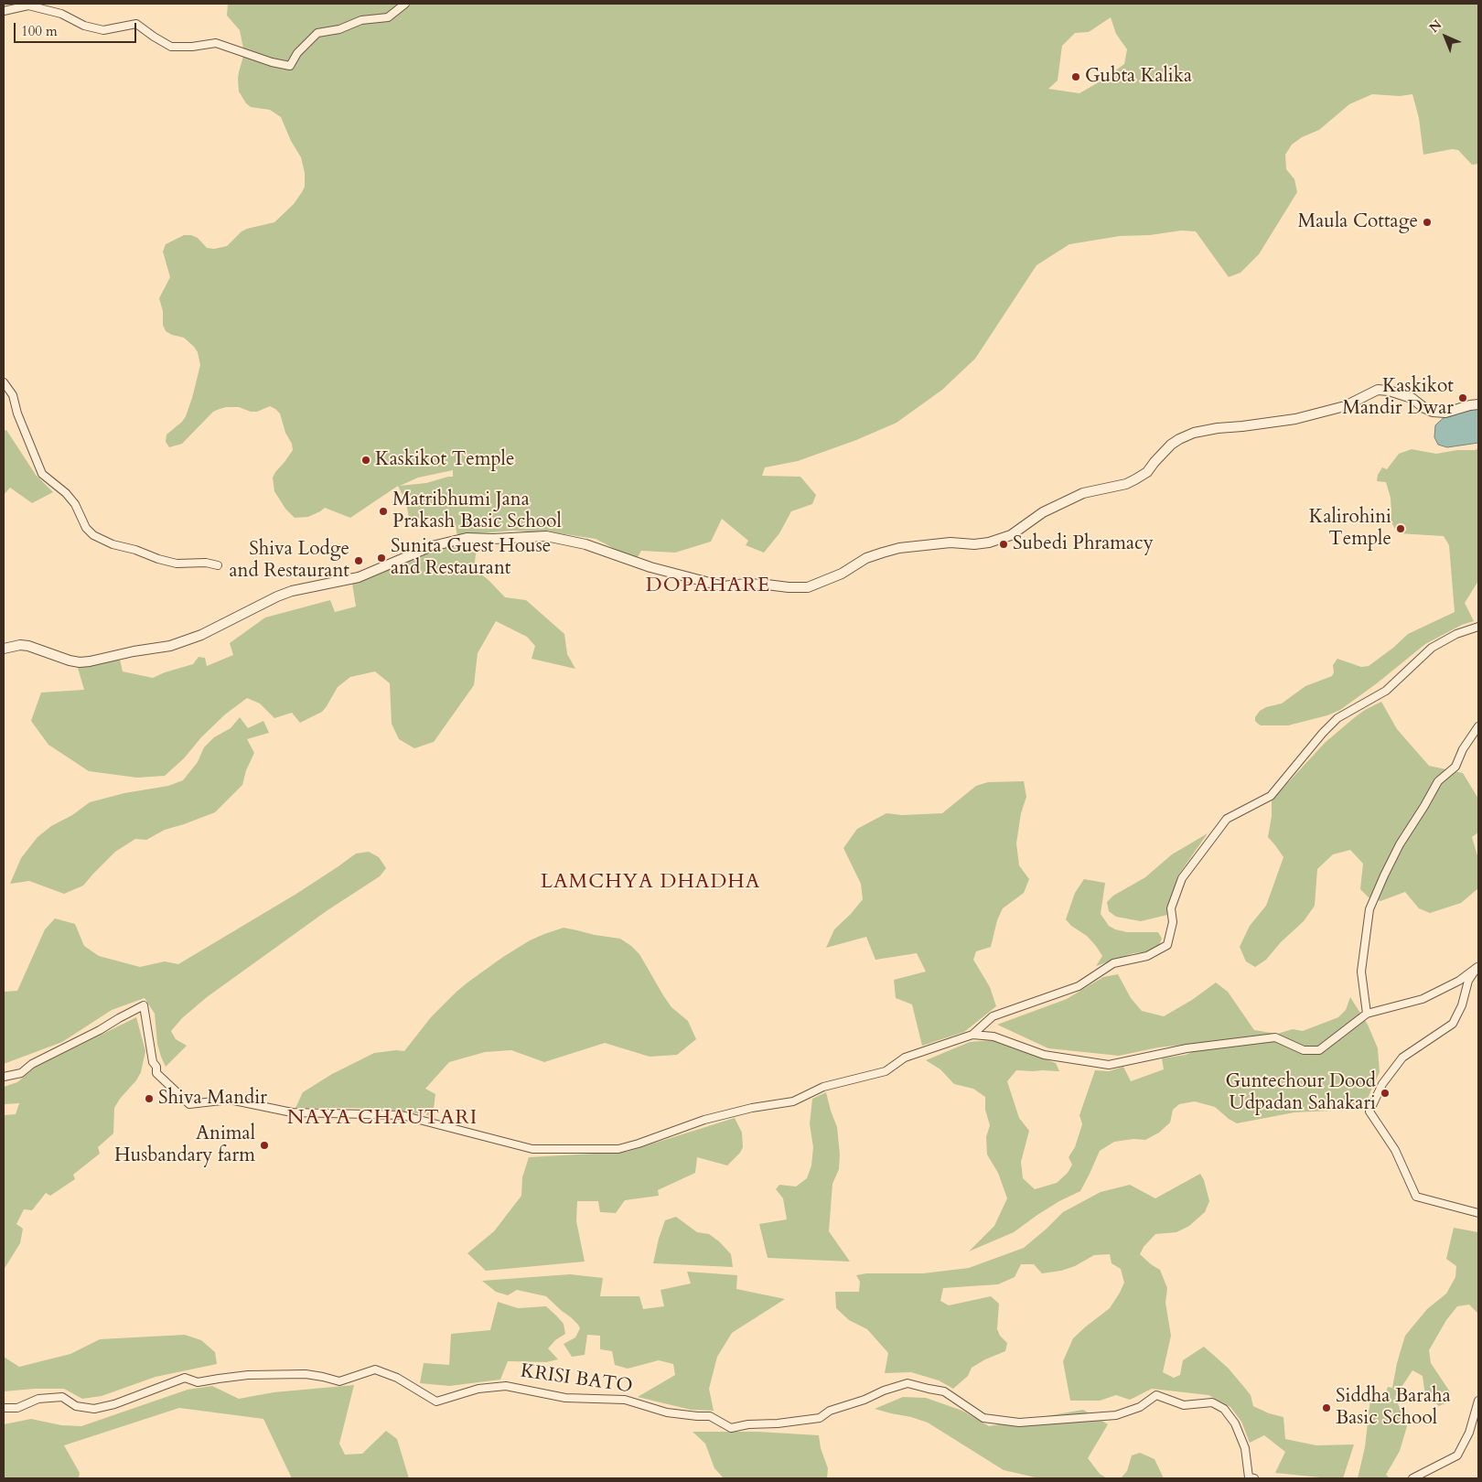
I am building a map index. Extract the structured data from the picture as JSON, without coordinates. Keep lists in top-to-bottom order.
{
  "streets": {
    "street": ["KRISI BATO"]
  },
  "districts": ["DOPAHARE", "LAMCHYA DHADHA", "NAYA CHAUTARI"],
  "places": [
    "Gubta Kalika",
    "Maula Cottage",
    "Kaskikot Mandir Dwar",
    "Kaskikot Temple",
    "Matribhumi Jana Prakash Basic School",
    "Kalirohini Temple",
    "Subedi Phramacy",
    "Sunita Guest House and Restaurant",
    "Shiva Lodge and Restaurant",
    "Guntechour Dood Udpadan Sahakari",
    "Shiva Mandir",
    "Animal Husbandary farm",
    "Siddha Baraha Basic School"
  ],
  "scale_bar": "100 m",
  "north": "top left"
}
